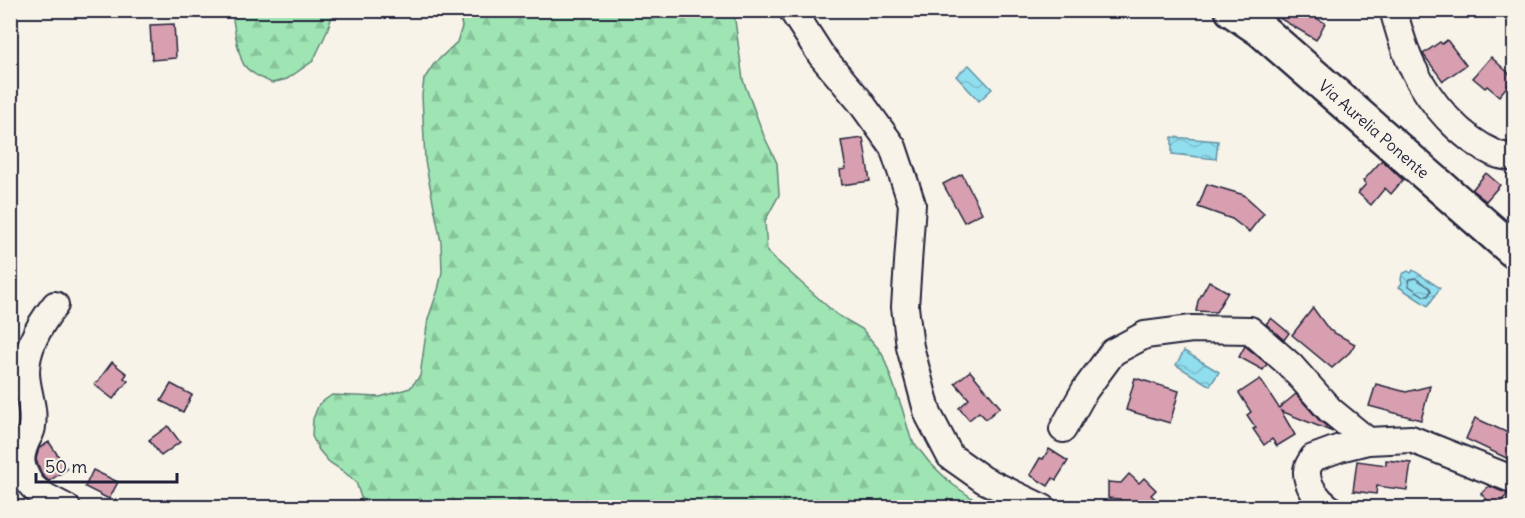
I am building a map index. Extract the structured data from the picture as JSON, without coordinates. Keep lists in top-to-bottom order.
{
  "streets": {
    "main road": ["Via Aurelia Ponente"]
  },
  "scale_bar": "50 m"
}
